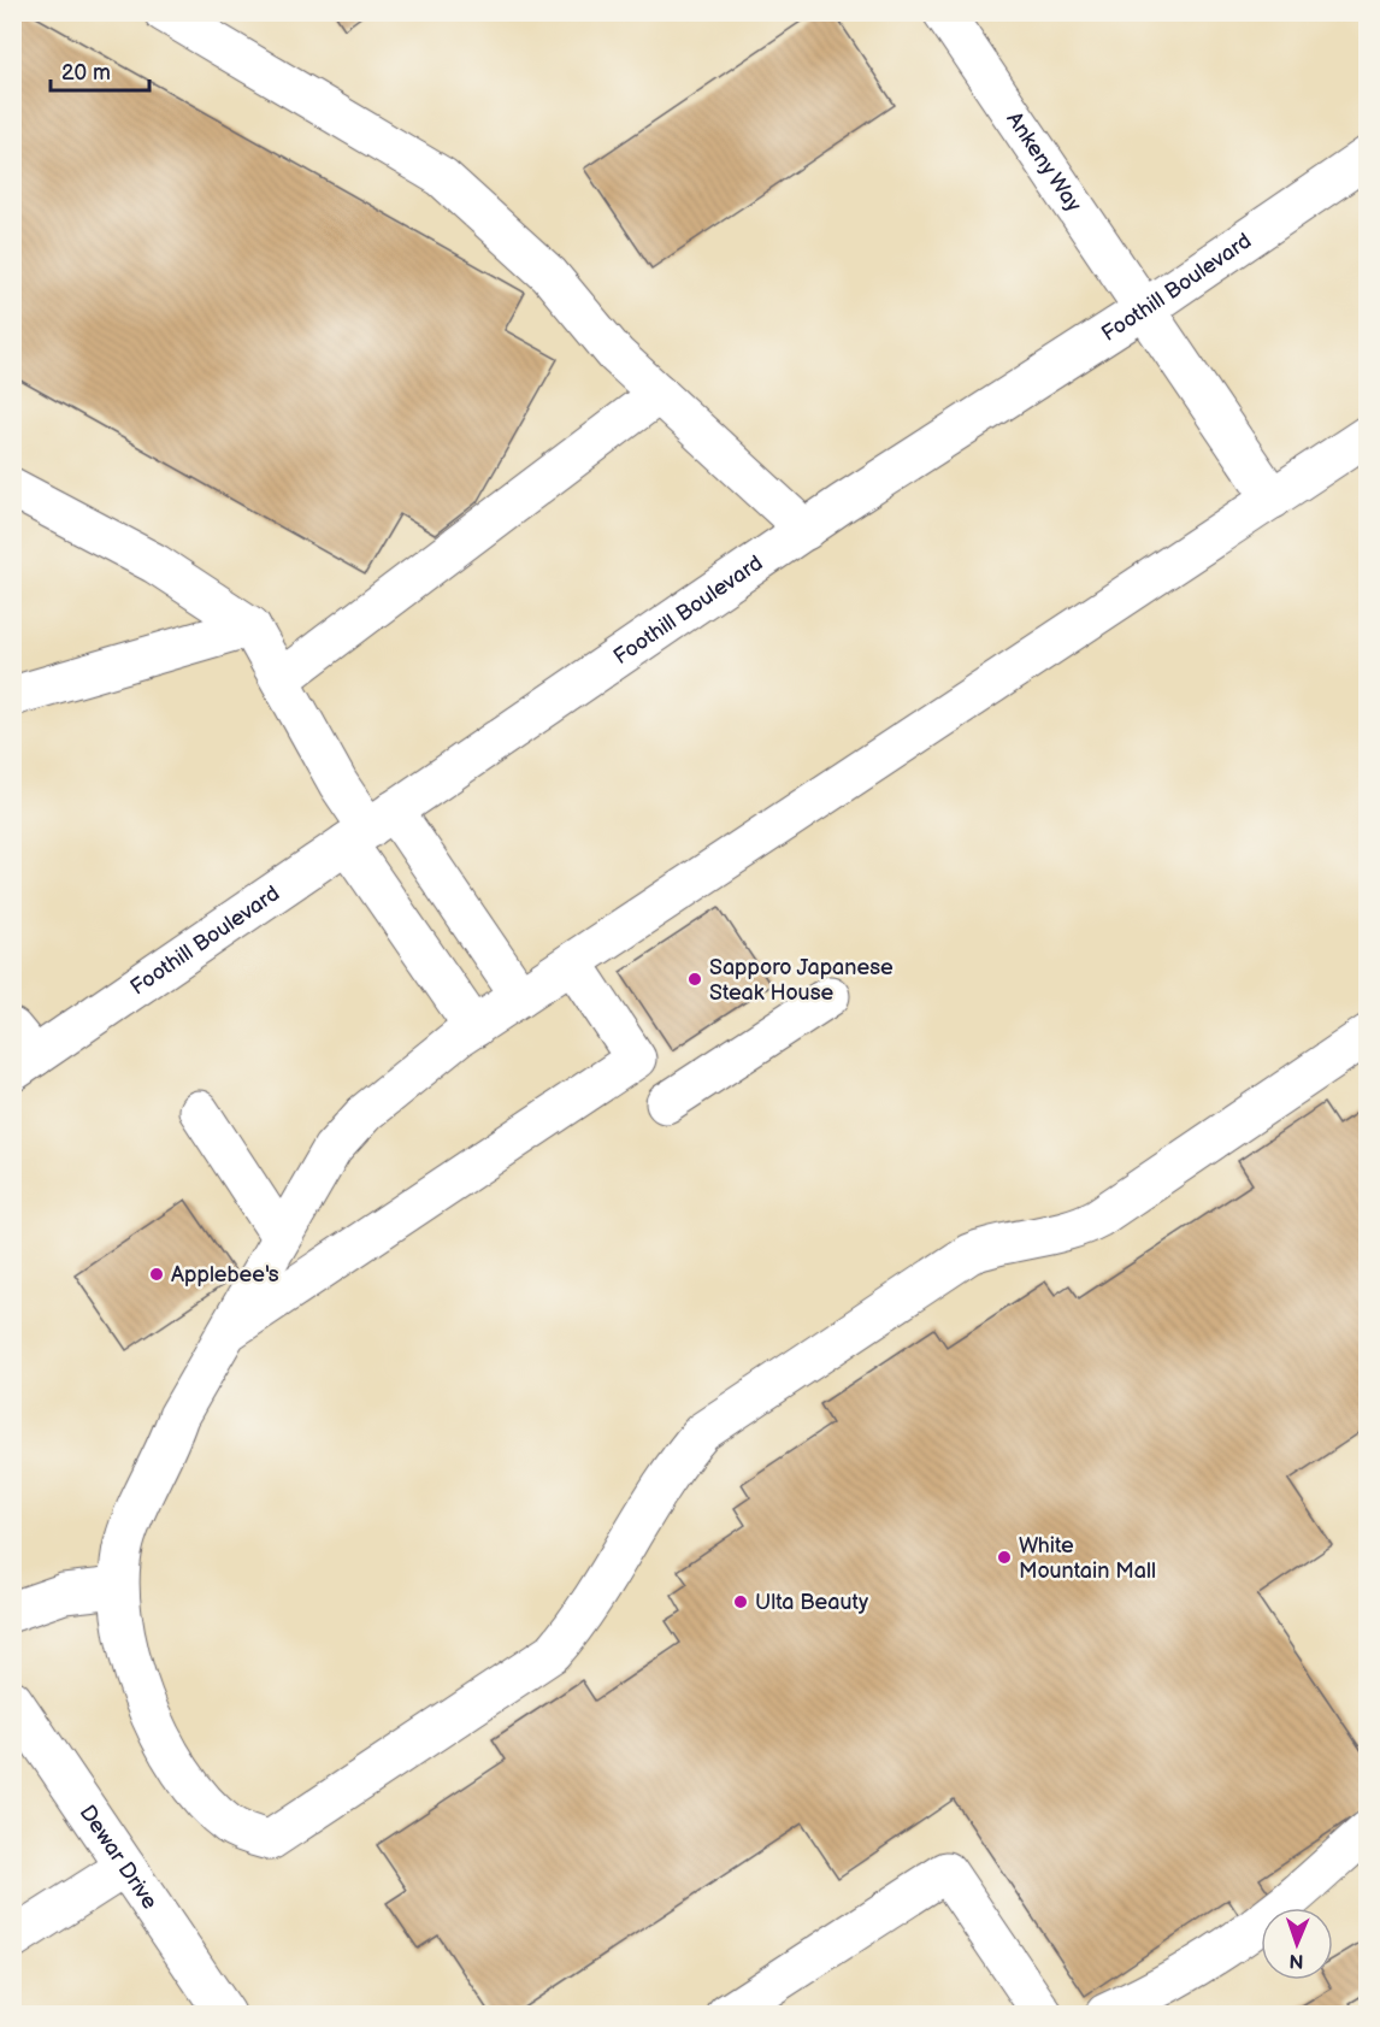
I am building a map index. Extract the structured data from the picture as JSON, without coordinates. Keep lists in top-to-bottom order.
{
  "streets": {
    "street": ["Ankeny Way", "Foothill Boulevard", "Dewar Drive"]
  },
  "crossings": [
    ["Ankeny Way", "Foothill Boulevard"]
  ],
  "places": [
    "Sapporo Japanese Steak House",
    "Applebee's",
    "White Mountain Mall",
    "Ulta Beauty"
  ],
  "scale_bar": "20 m",
  "north": "bottom"
}
